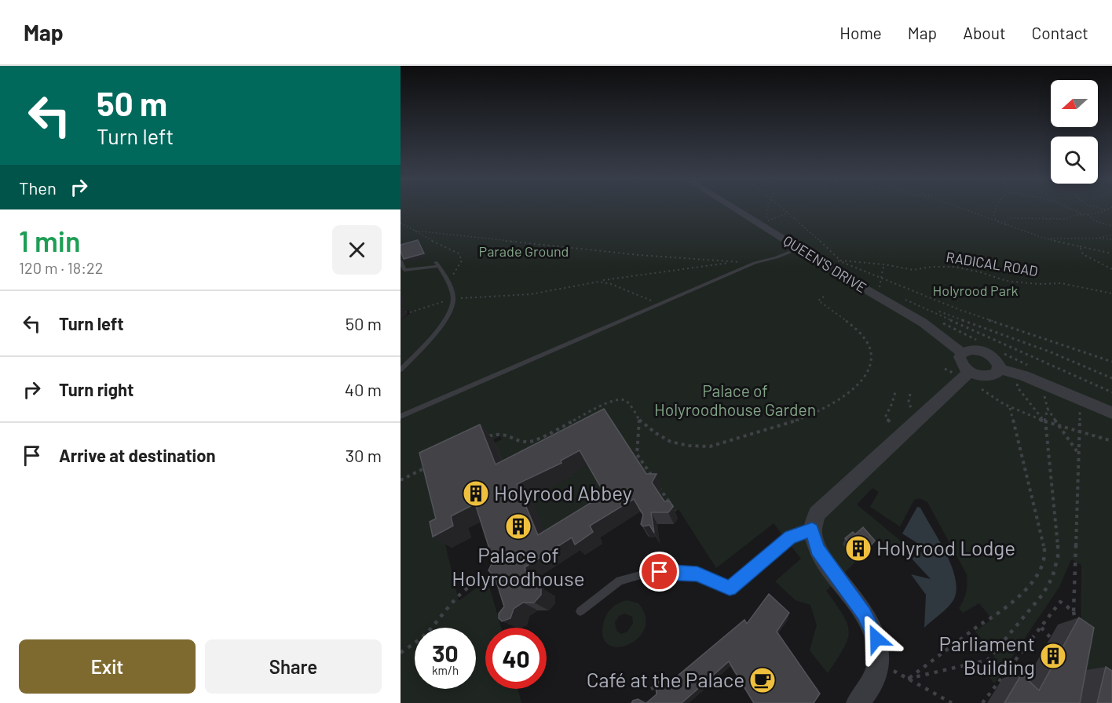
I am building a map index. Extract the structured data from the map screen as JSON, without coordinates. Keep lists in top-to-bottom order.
{
  "streets": {
    "street": ["QUEEN'S DRIVE"],
    "path": ["RADICAL ROAD"]
  },
  "parks": ["Parade Ground", "Holyrood Park", "Palace of Holyroodhouse Garden"],
  "places": {
    "building": [
      "Holyrood Abbey",
      "Palace of Holyroodhouse",
      "Holyrood Lodge",
      "Parliament Building"
    ],
    "cafe": ["Café at the Palace"]
  },
  "north": "left",
  "page": {
    "header": "Map",
    "nav": [
      "Home",
      "Map",
      "About",
      "Contact"
    ],
    "turn": ["50 m", "Turn left"],
    "then": "Then",
    "heading": ["1 min", "120 m · 18:22"],
    "list": [
      {
        "name": "Turn left",
        "value": "50 m"
      },
      {
        "name": "Turn right",
        "value": "40 m"
      },
      {
        "name": "Arrive at destination",
        "value": "30 m"
      }
    ],
    "speed": "30 km/h",
    "limit": "40",
    "buttons": ["Exit", "Share"]
  }
}
